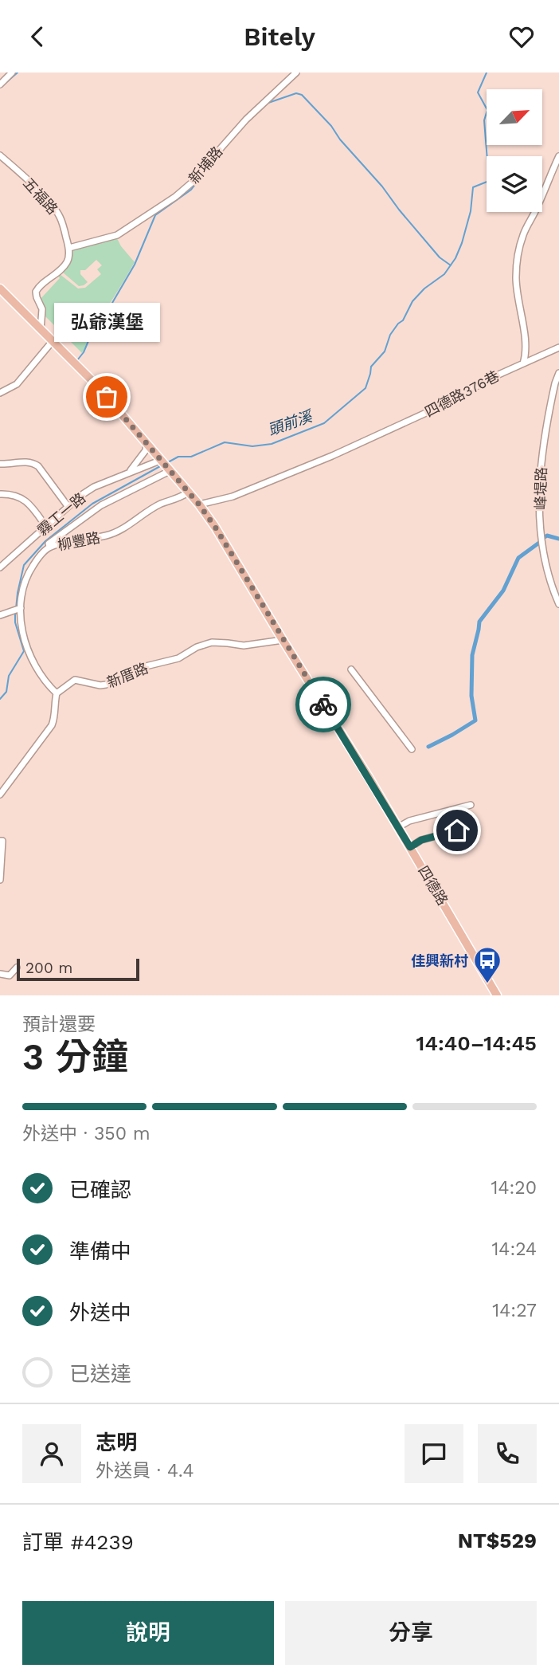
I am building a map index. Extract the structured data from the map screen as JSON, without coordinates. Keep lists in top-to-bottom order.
{
  "streets": {
    "main road": ["四德路"],
    "street": [
      "新埔路",
      "五福路",
      "四德路376巷",
      "峰堤路",
      "霧工一路",
      "柳豐路",
      "新厝路"
    ]
  },
  "crossings": [
    ["新埔路", "五福路"],
    ["四德路376巷", "四德路"],
    ["霧工一路", "四德路"],
    ["柳豐路", "新厝路"],
    ["柳豐路", "四德路"],
    ["新厝路", "四德路"]
  ],
  "water": ["頭前溪"],
  "places": {
    "other": ["弘爺漢堡"],
    "bus stop": ["佳興新村"]
  },
  "scale_bar": "200 m",
  "north": "top right",
  "page": {
    "header": "Bitely",
    "bubble": "弘爺漢堡",
    "scale": "200 m",
    "heading": ["3 分鐘", "預計還要", "14:40–14:45"],
    "panel": [
      "志明",
      "外送員 · 4.4",
      "訂單 #4239",
      "NT$529"
    ],
    "bar": "外送中 · 350 m",
    "list": [
      ["已確認", "14:20"],
      ["準備中", "14:24"],
      ["外送中", "14:27"],
      "已送達"
    ],
    "buttons": ["說明", "分享"]
  }
}
